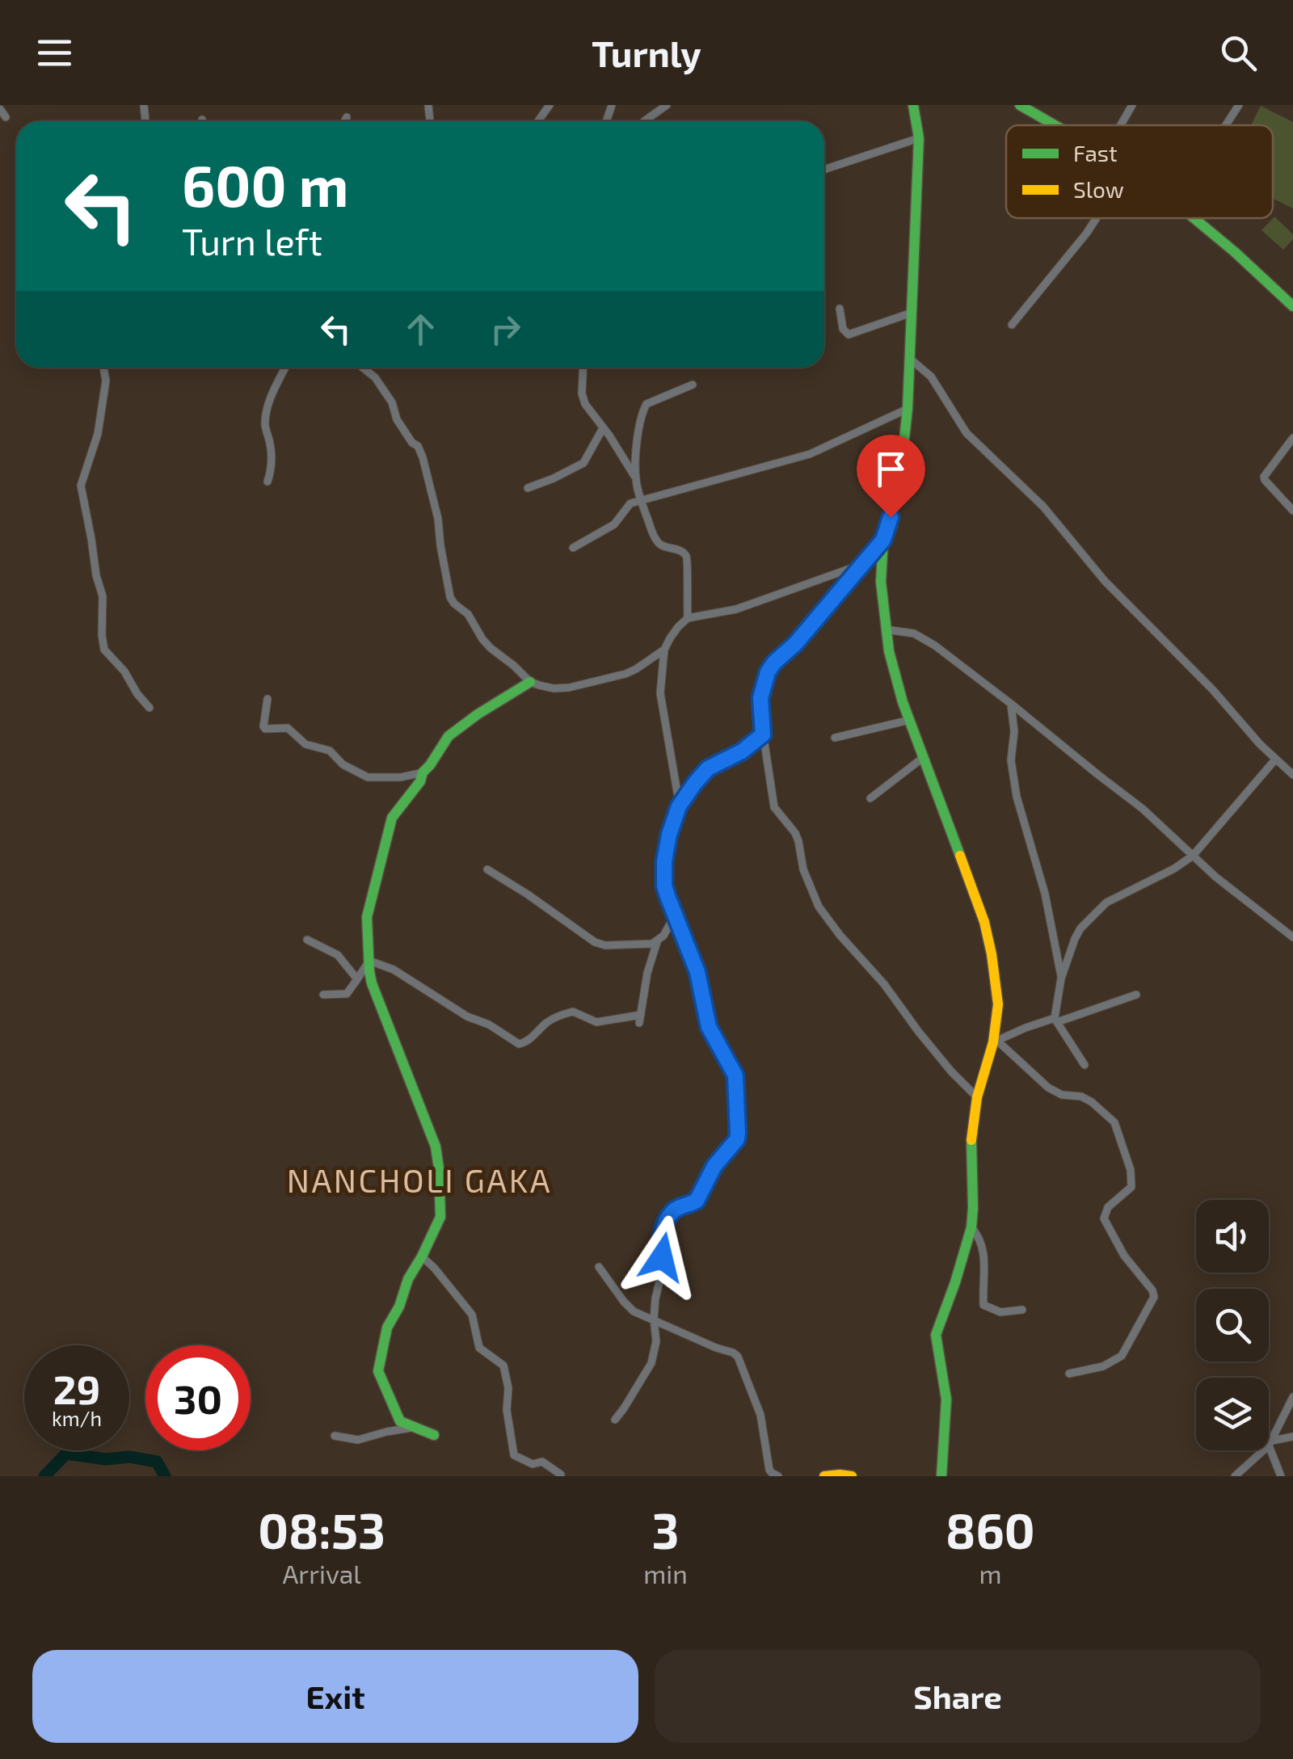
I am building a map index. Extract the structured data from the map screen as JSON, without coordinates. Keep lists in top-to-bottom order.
{
  "districts": ["NANCHOLI GAKA"],
  "legend": ["Fast", "Slow"],
  "page": {
    "header": "Turnly",
    "turn": ["600 m", "Turn left"],
    "speed": "29 km/h",
    "limit": "30",
    "eta": [
      "08:53",
      "Arrival",
      "3",
      "min",
      "860",
      "m"
    ],
    "buttons": ["Exit", "Share"]
  }
}
